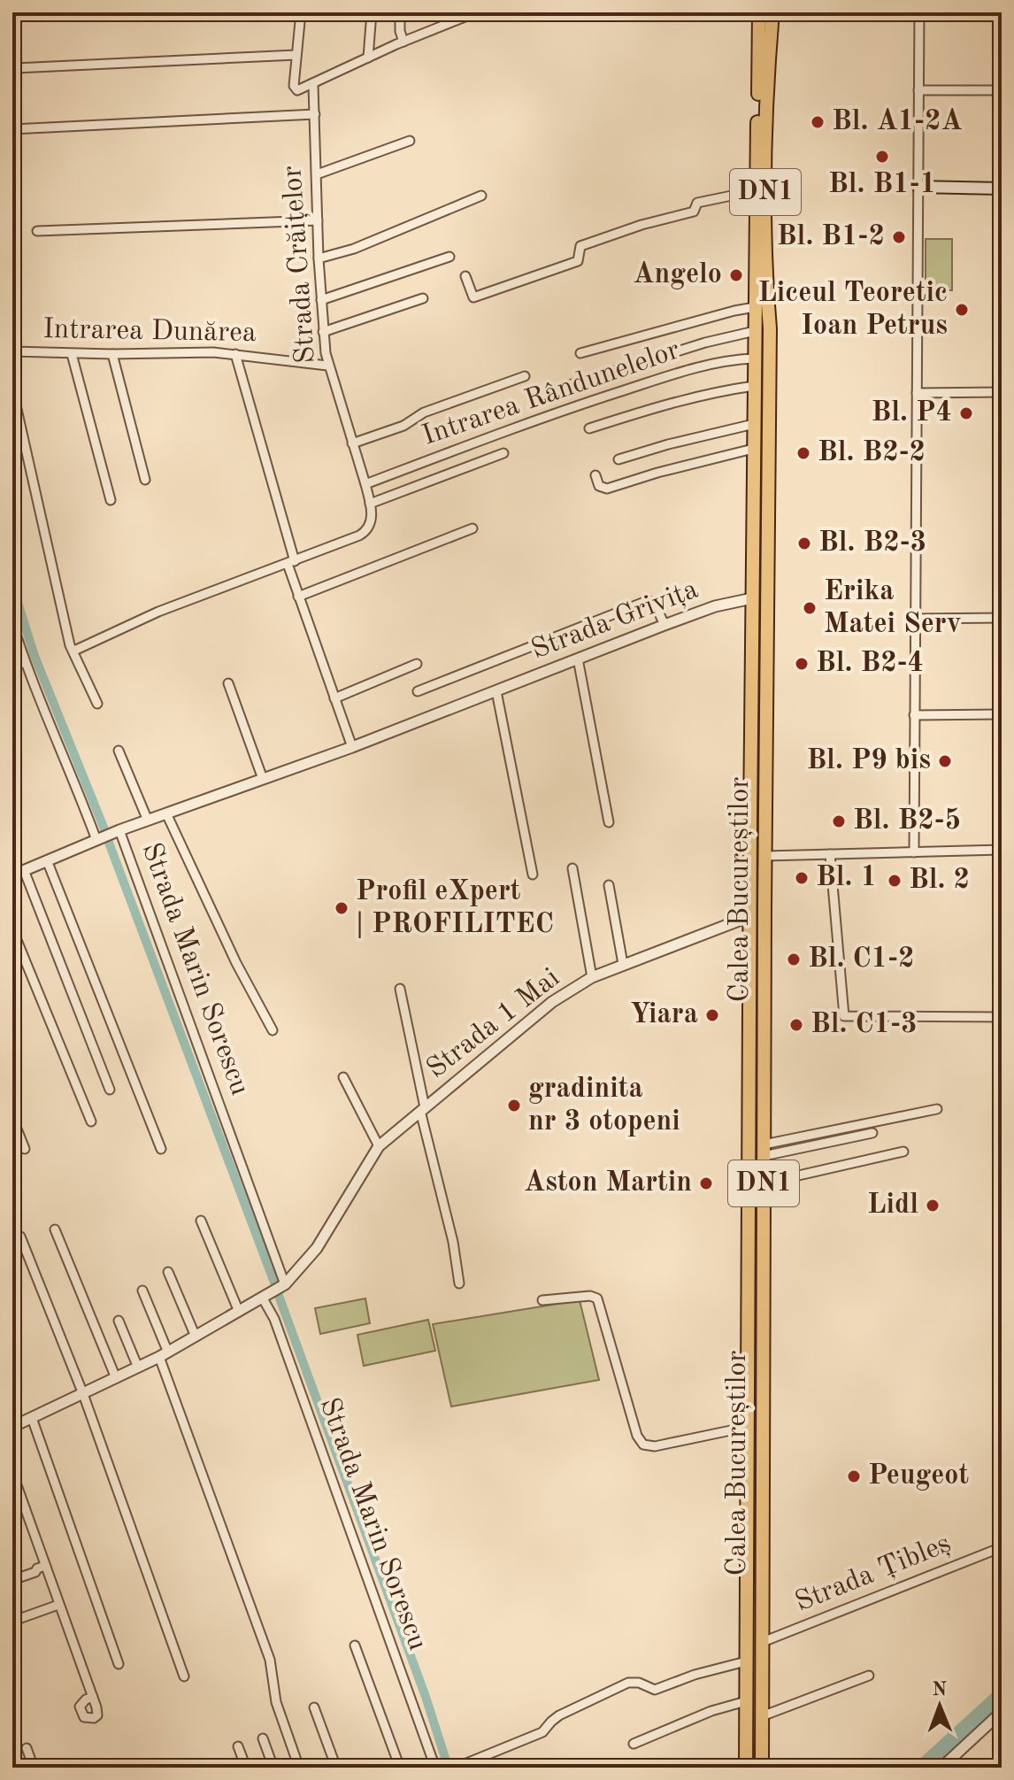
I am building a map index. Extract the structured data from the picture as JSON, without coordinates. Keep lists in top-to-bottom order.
{
  "streets": {
    "highway": ["DN1", "Calea Bucureștilor"],
    "street": [
      "Strada Crăițelor",
      "Intrarea Dunărea",
      "Intrarea Rândunelelor",
      "Strada Grivița",
      "Strada Marin Sorescu",
      "Strada 1 Mai",
      "Strada Țibleș"
    ]
  },
  "crossings": [
    ["Strada Crăițelor", "Intrarea Dunărea"],
    ["Strada Crăițelor", "Intrarea Rândunelelor"],
    ["Intrarea Rândunelelor", "Calea Bucureștilor"],
    ["Strada Grivița", "Calea Bucureștilor"],
    ["Strada Grivița", "Strada Marin Sorescu"],
    ["Calea Bucureștilor", "Strada 1 Mai"],
    ["Calea Bucureștilor", "Strada Țibleș"],
    ["Strada Marin Sorescu", "Strada 1 Mai"]
  ],
  "places": [
    "Bl. A1-2A",
    "Bl. B1-1",
    "Bl. B1-2",
    "Angelo",
    "Liceul Teoretic Ioan Petrus",
    "Bl. P4",
    "Bl. B2-2",
    "Bl. B2-3",
    "Erika Matei Serv",
    "Bl. B2-4",
    "Bl. P9 bis",
    "Bl. B2-5",
    "Bl. 1",
    "Bl. 2",
    "Profil eXpert | PROFILITEC",
    "Bl. C1-2",
    "Yiara",
    "Bl. C1-3",
    "gradinita nr 3 otopeni",
    "Aston Martin",
    "Lidl",
    "Peugeot"
  ],
  "north": "top"
}
